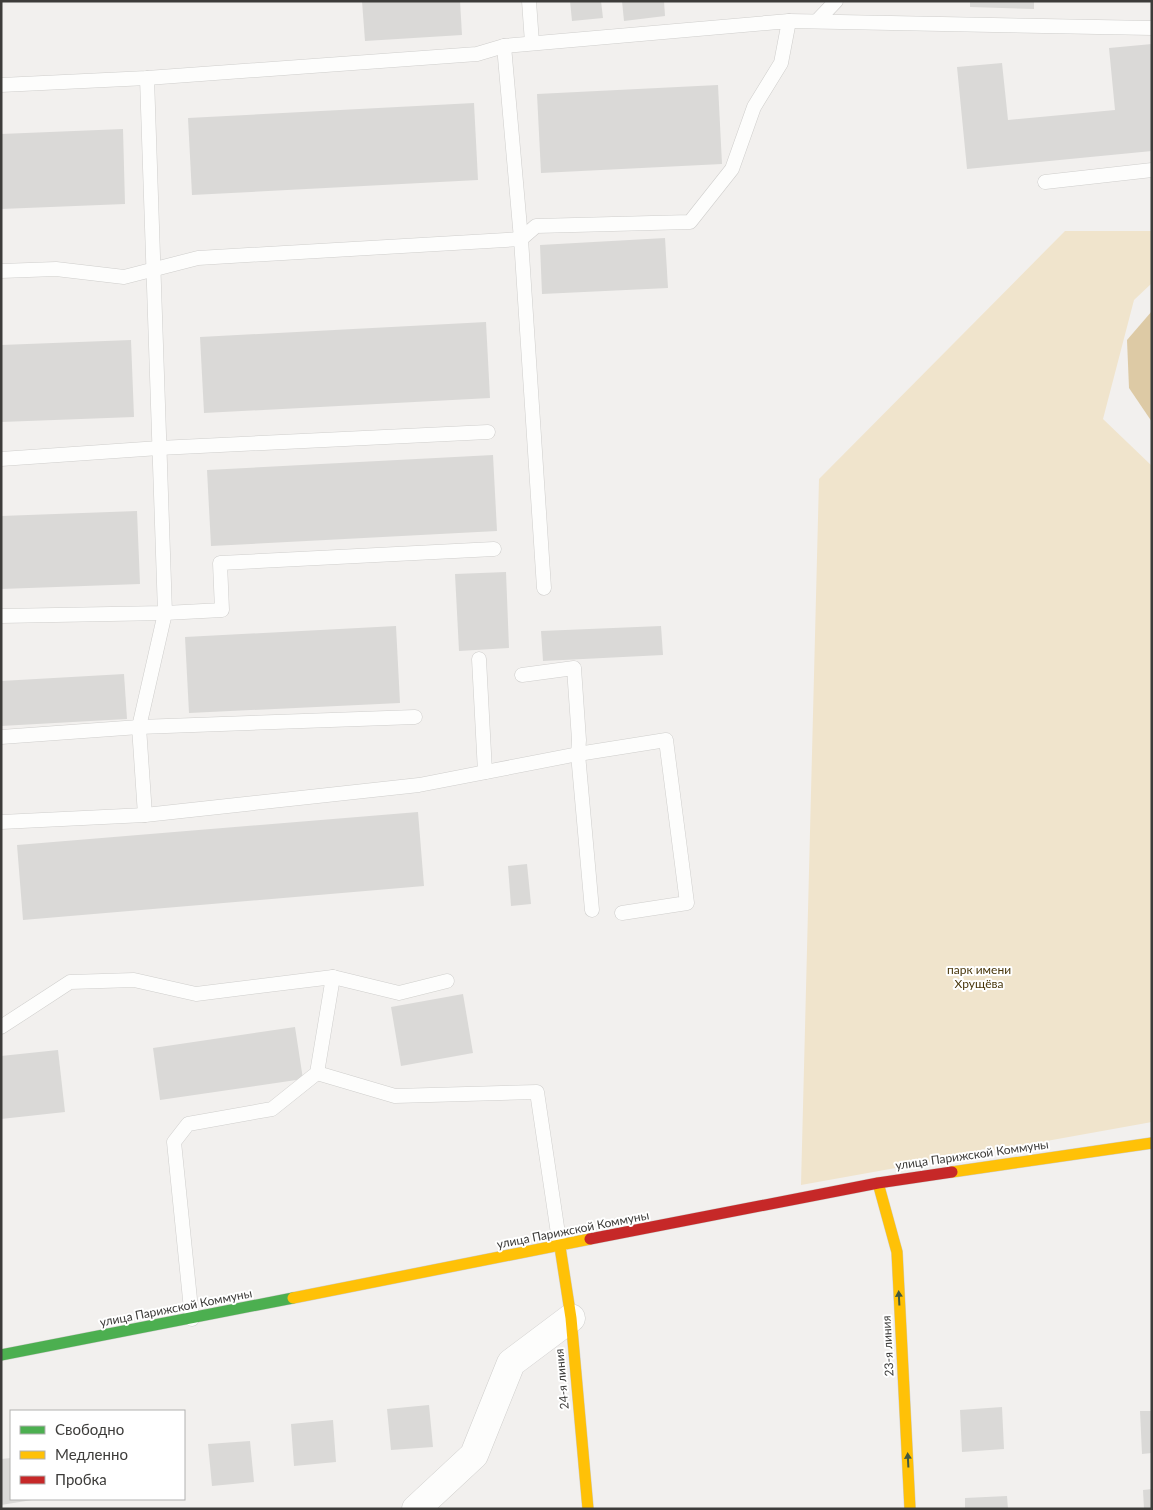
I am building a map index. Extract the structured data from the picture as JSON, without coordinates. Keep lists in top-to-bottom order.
{
  "streets": {
    "main road": ["улица Парижской Коммуны", "23-я линия", "24-я линия"]
  },
  "crossings": [
    ["улица Парижской Коммуны", "23-я линия"],
    ["улица Парижской Коммуны", "24-я линия"]
  ],
  "one_way": ["23-я линия"],
  "parks": ["парк имени Хрущёва"],
  "legend": ["Свободно", "Медленно", "Пробка"]
}
